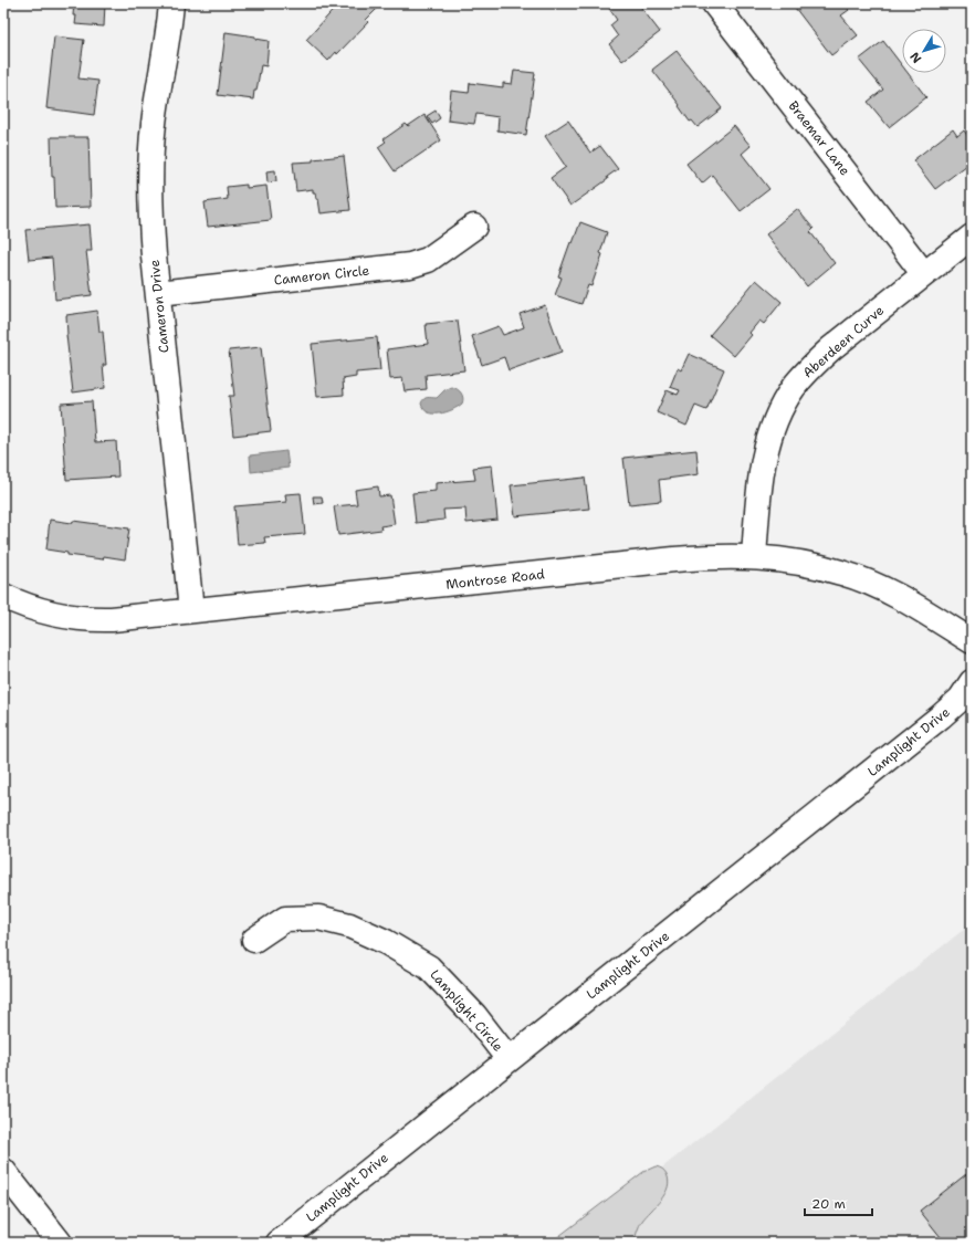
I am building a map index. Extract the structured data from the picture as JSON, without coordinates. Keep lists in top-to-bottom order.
{
  "streets": {
    "street": [
      "Braemar Lane",
      "Cameron Circle",
      "Cameron Drive",
      "Aberdeen Curve",
      "Montrose Road",
      "Lamplight Drive",
      "Lamplight Circle"
    ]
  },
  "crossings": [
    ["Braemar Lane", "Aberdeen Curve"],
    ["Cameron Circle", "Cameron Drive"],
    ["Cameron Drive", "Montrose Road"],
    ["Aberdeen Curve", "Montrose Road"],
    ["Lamplight Drive", "Lamplight Circle"]
  ],
  "scale_bar": "20 m",
  "north": "bottom left"
}
